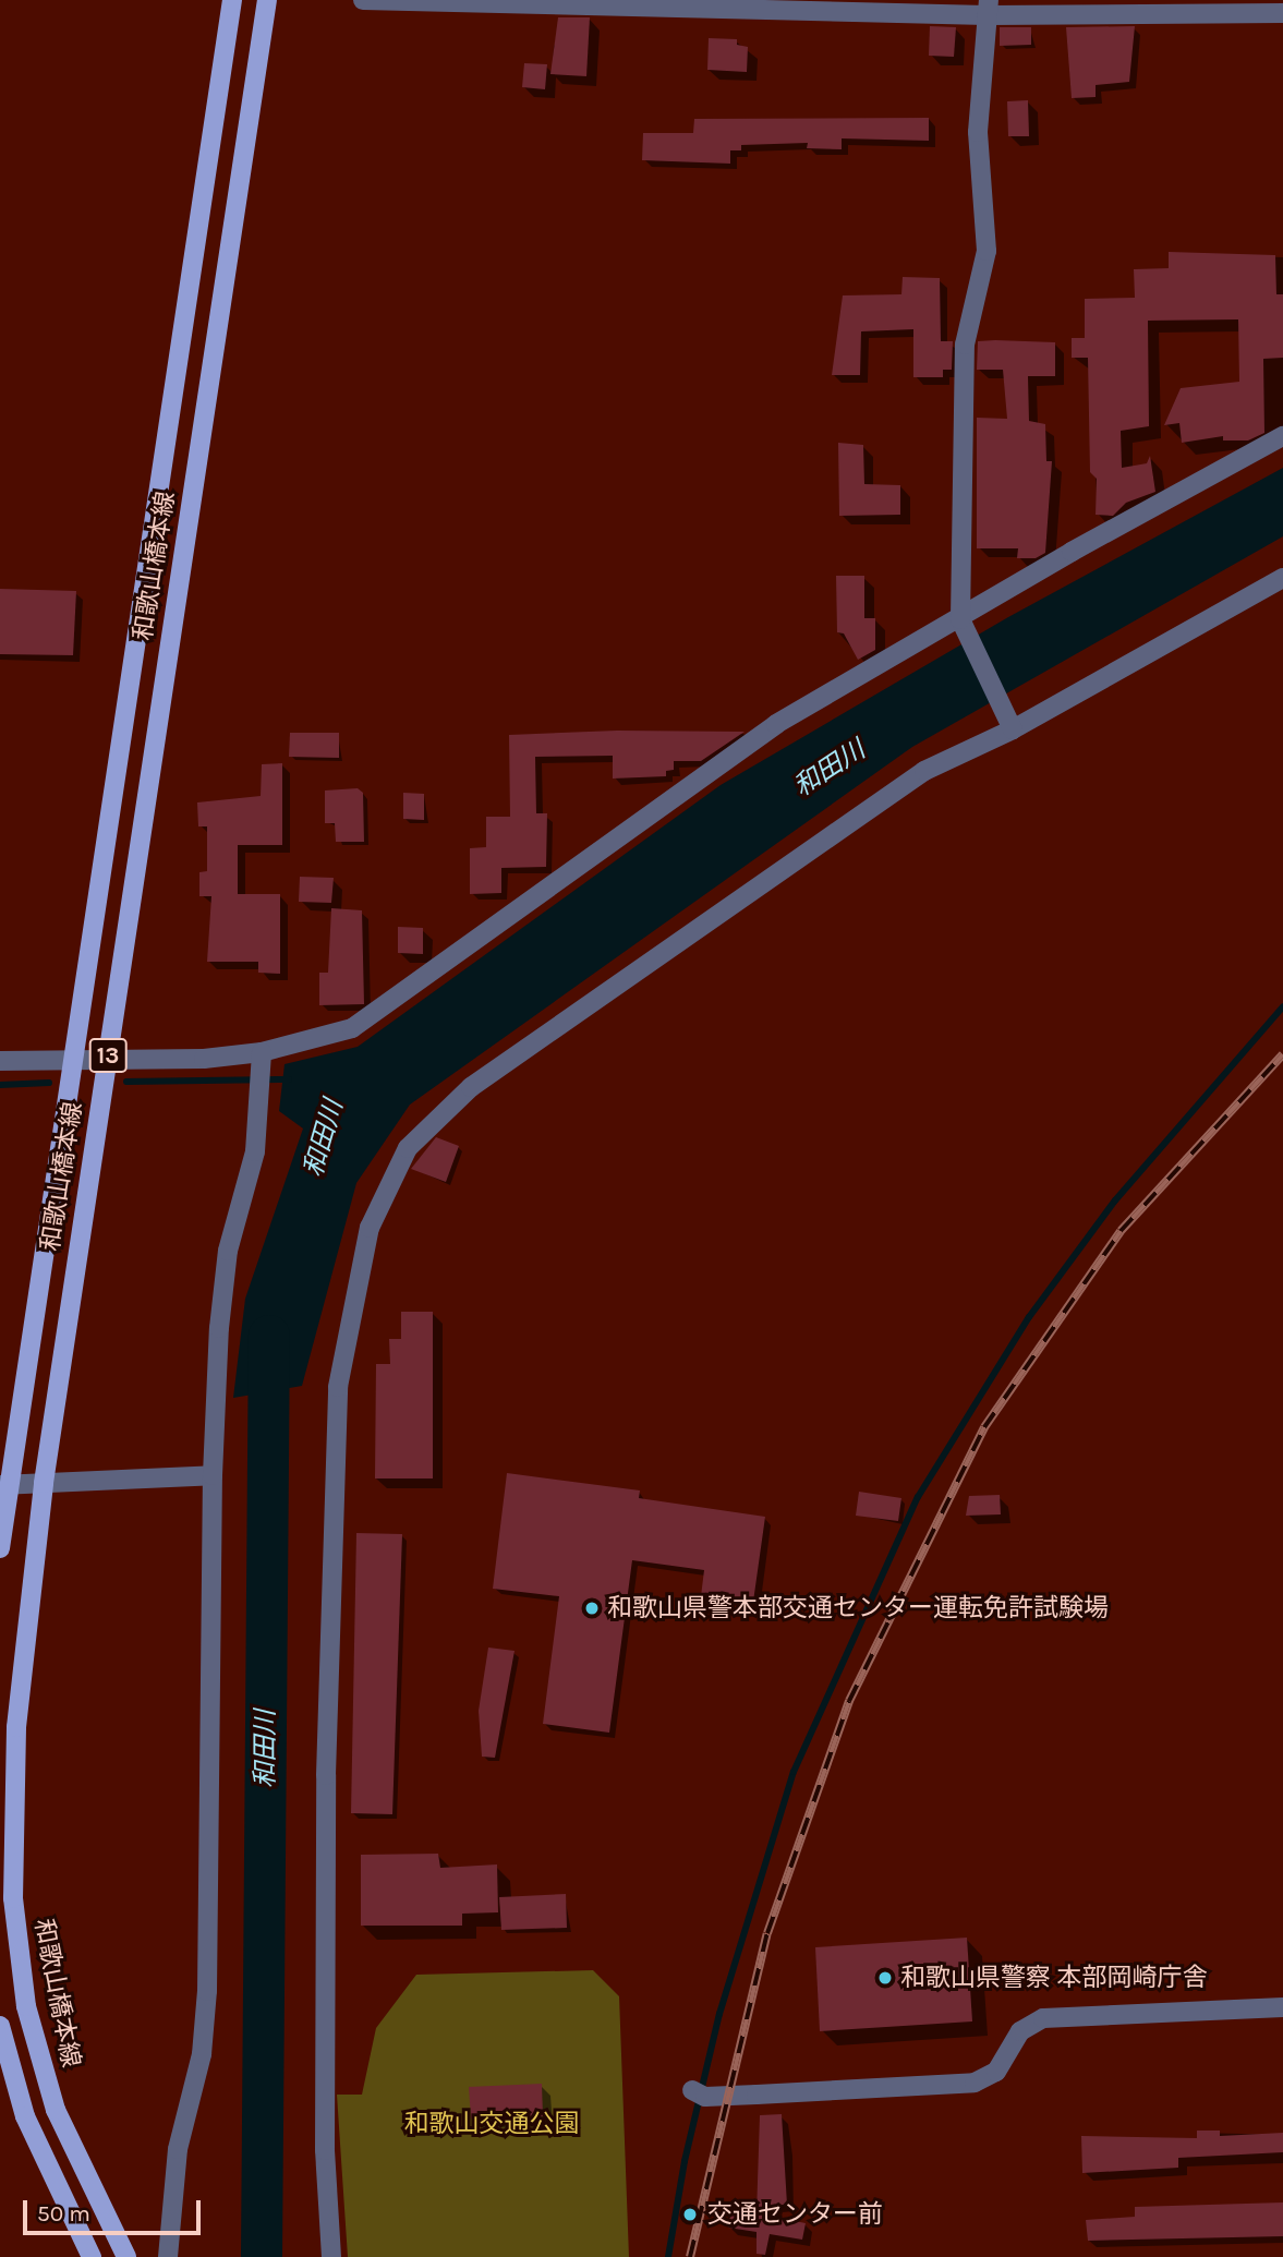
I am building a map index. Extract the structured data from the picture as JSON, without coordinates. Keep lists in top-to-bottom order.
{
  "streets": {
    "main road": ["和歌山橋本線", "13"]
  },
  "water": ["和田川"],
  "parks": ["和歌山交通公園"],
  "places": ["和歌山県警本部交通センター運転免許試験場", "和歌山県警察 本部岡崎庁舎", "交通センター前"],
  "scale_bar": "50 m"
}
